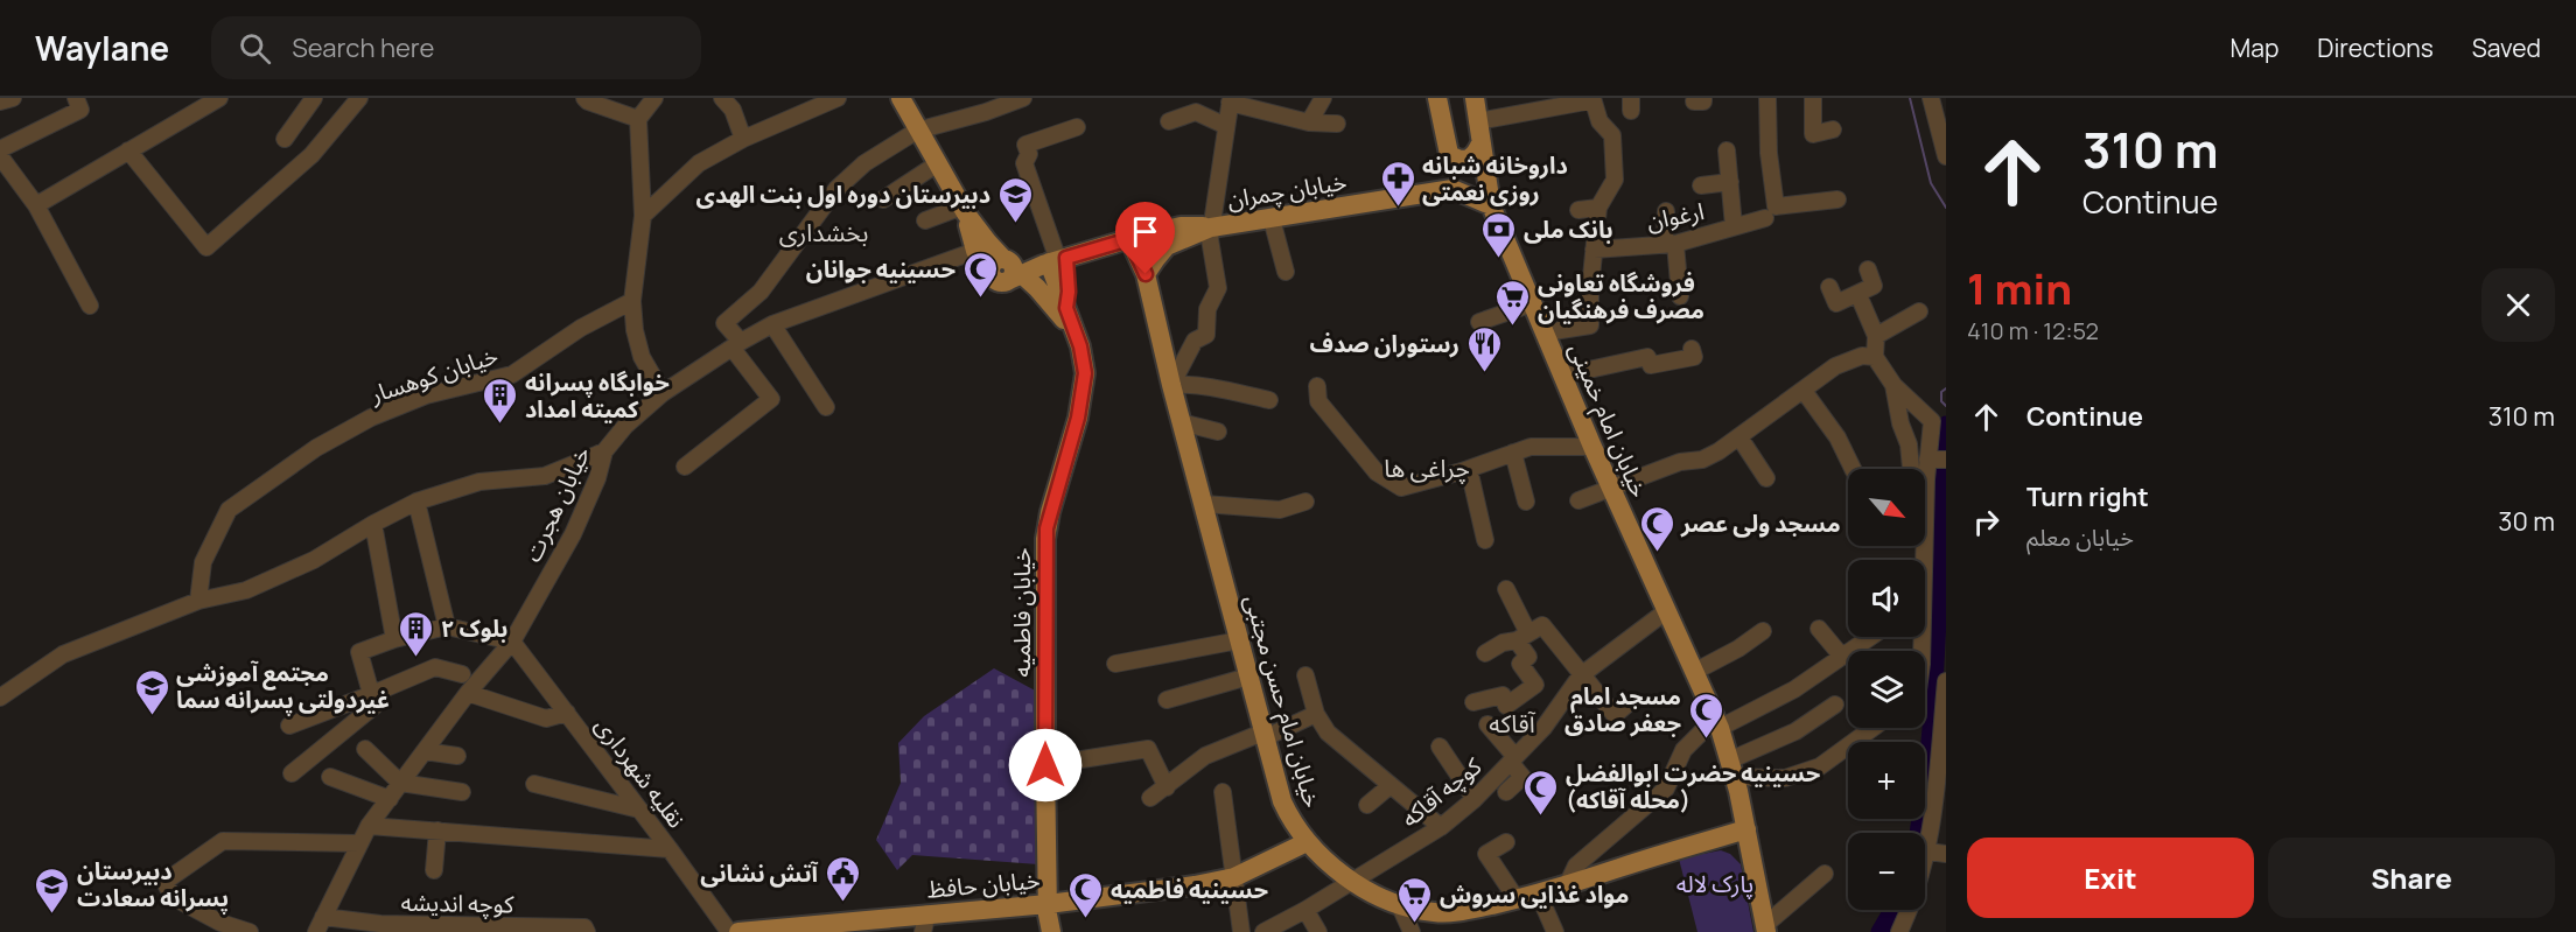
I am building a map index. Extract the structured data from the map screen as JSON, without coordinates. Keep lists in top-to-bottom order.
{
  "streets": {
    "main road": [
      "خیابان چمران",
      "خیابان امام خمینی",
      "خیابان فاطمیه",
      "خیابان امام حسن مجتبی",
      "خیابان حافظ"
    ],
    "street": [
      "ارغوان",
      "خیابان کوهسار",
      "خیابان هجرت",
      "نقلیه شهرداری",
      "کوچه آقاکه",
      "کوچه اندیشه"
    ]
  },
  "crossings": [
    ["خیابان چمران", "خیابان امام حسن مجتبی"],
    ["خیابان امام خمینی", "خیابان امام حسن مجتبی"],
    ["خیابان امام خمینی", "کوچه آقاکه"],
    ["خیابان هجرت", "نقلیه شهرداری"],
    ["خیابان هجرت", "کوچه اندیشه"],
    ["خیابان فاطمیه", "خیابان حافظ"],
    ["خیابان امام حسن مجتبی", "کوچه آقاکه"],
    ["خیابان امام حسن مجتبی", "خیابان حافظ"]
  ],
  "districts": ["بخشداری", "چراغی ها", "آقاکه"],
  "parks": ["پارک لاله"],
  "places": {
    "pharmacy": ["داروخانه شبانه روزی نعمتی"],
    "school or university": ["دبیرستان دوره اول بنت الهدی", "مجتمع آموزشی غیردولتی پسرانه سما", "دبیرستان پسرانه سعادت"],
    "bank": ["بانک ملی"],
    "mosque": [
      "حسینیه جوانان",
      "مسجد ولی عصر",
      "مسجد امام جعفر صادق",
      "حسینیه حضرت ابوالفضل (محله آقاکه)",
      "حسینیه فاطمیه"
    ],
    "supermarket": ["فروشگاه تعاونی مصرف فرهنگیان", "مواد غذایی سروش"],
    "restaurant": ["رستوران صدف"],
    "building": ["خوابگاه پسرانه کمیته امداد", "بلوک ۲"],
    "public building": ["آتش نشانی"]
  },
  "north": "bottom right",
  "page": {
    "header": "Waylane",
    "search": "Search here",
    "nav": ["Map", "Directions", "Saved"],
    "turn": ["310 m", "Continue"],
    "heading": ["1 min", "410 m · 12:52"],
    "list": [
      {
        "name": "Continue",
        "value": "310 m"
      },
      {
        "name": "Turn right",
        "note": "خیابان معلم",
        "value": "30 m"
      }
    ],
    "map_buttons": ["+", "−"],
    "buttons": ["Exit", "Share"]
  }
}
